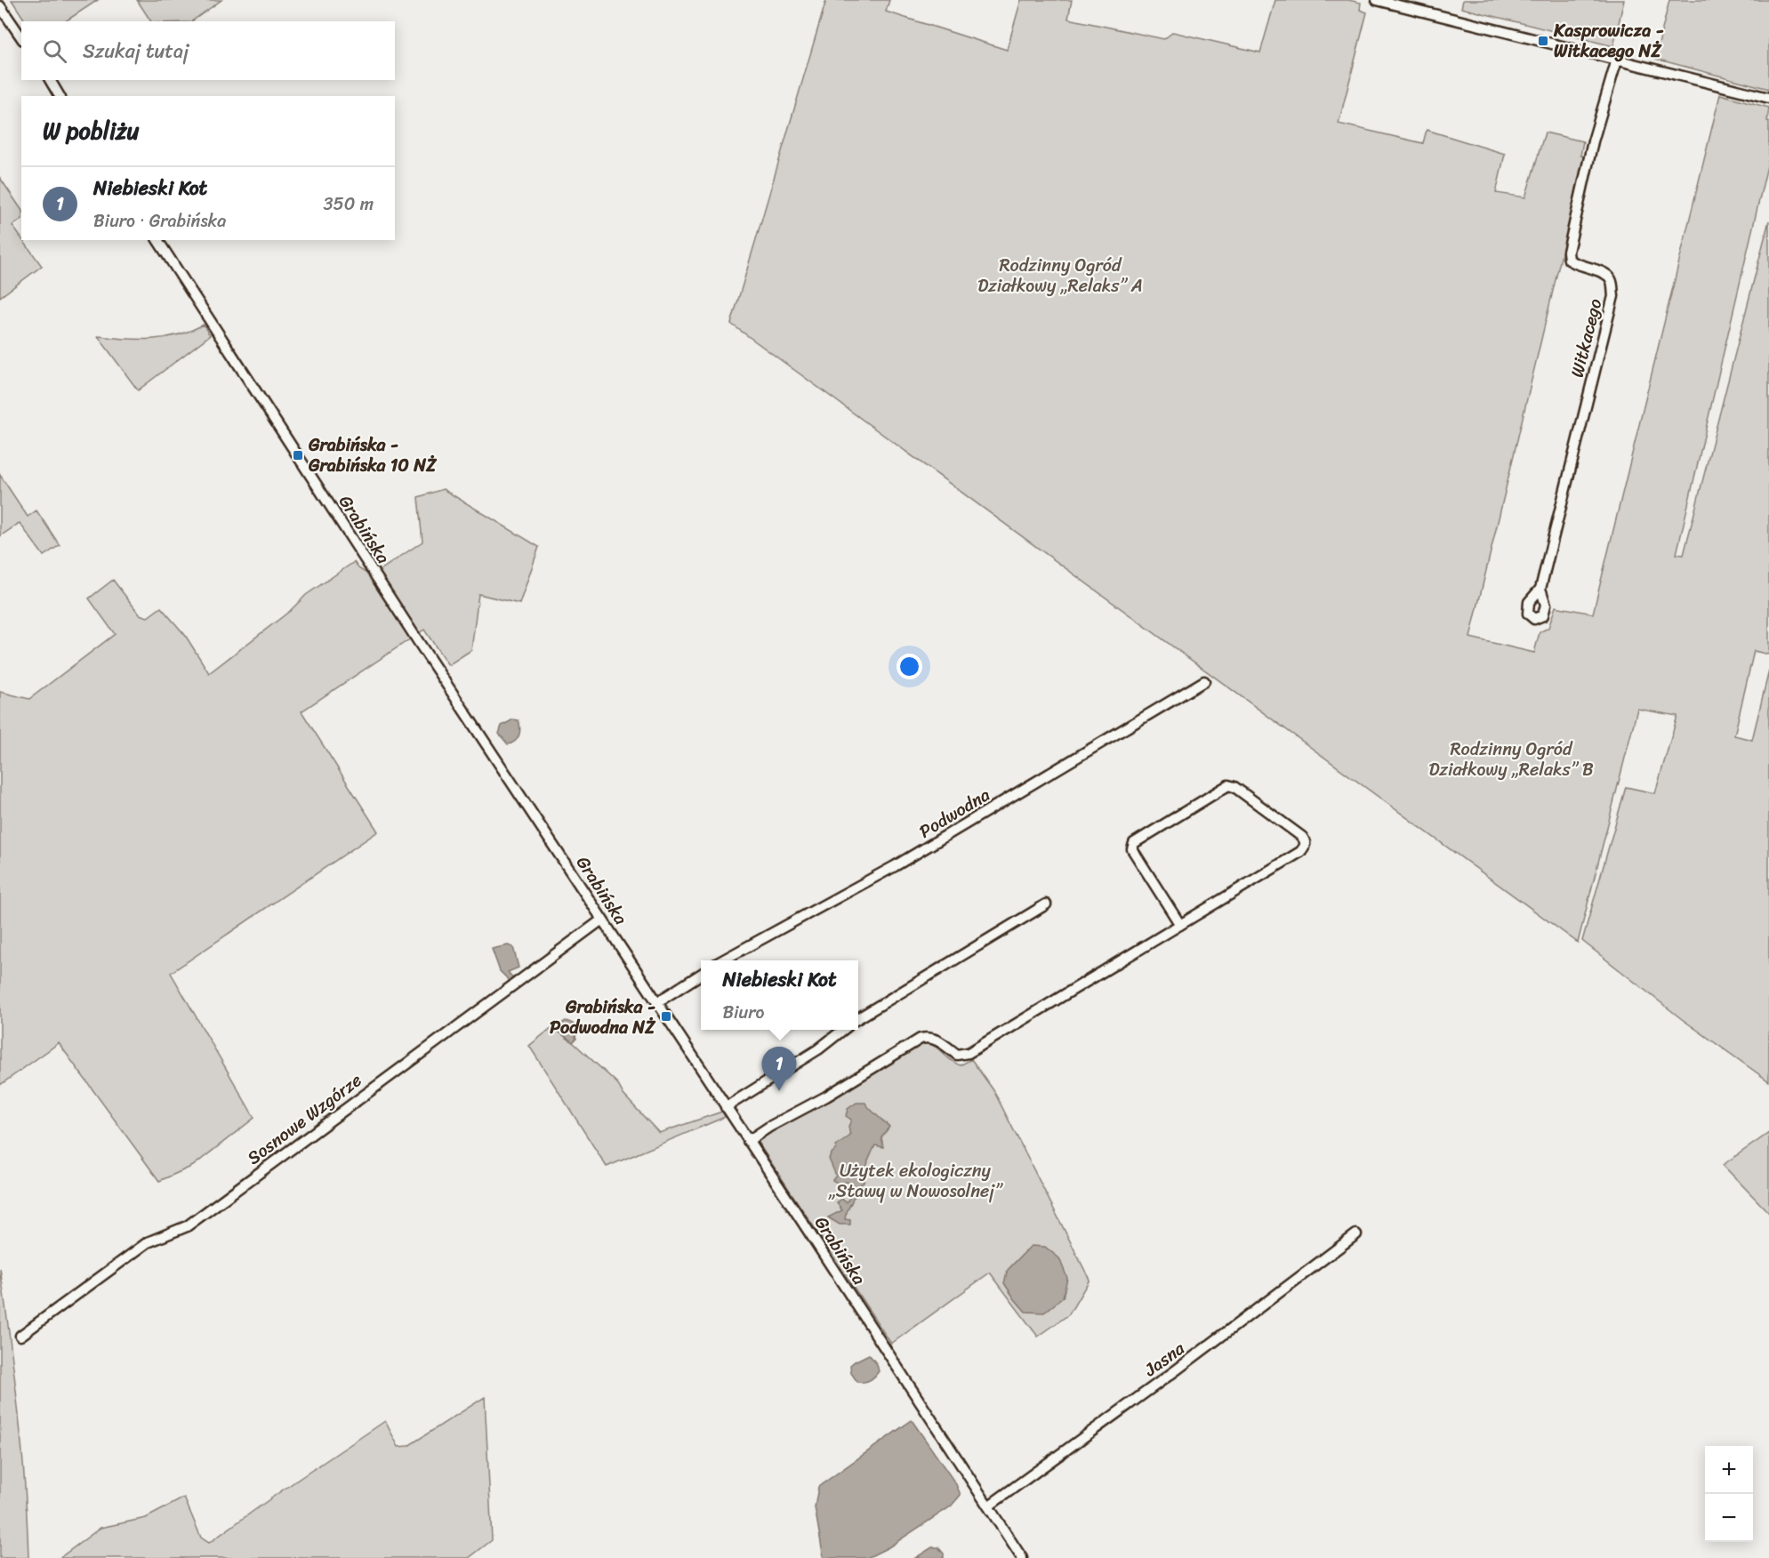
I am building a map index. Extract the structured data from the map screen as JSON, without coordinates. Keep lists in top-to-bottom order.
{
  "streets": {
    "street": [
      "Witkacego",
      "Grabińska",
      "Podwodna",
      "Sosnowe Wzgórze",
      "Jasna"
    ]
  },
  "crossings": [
    ["Grabińska", "Sosnowe Wzgórze"],
    ["Grabińska", "Jasna"]
  ],
  "parks": ["Rodzinny Ogród Działkowy „Relaks” A", "Rodzinny Ogród Działkowy „Relaks” B", "Użytek ekologiczny „Stawy w Nowosolnej”"],
  "places": {
    "transit": ["Kasprowicza - Witkacego NŻ", "Grabińska - Grabińska 10 NŻ", "Grabińska - Podwodna NŻ"]
  },
  "page": {
    "search": "Szukaj tutaj",
    "heading": "W pobliżu",
    "list": [
      {
        "mark": "1",
        "name": "Niebieski Kot",
        "note": "Biuro · Grabińska",
        "value": "350 m"
      }
    ],
    "popup": ["Niebieski Kot", "Biuro"],
    "pins": "1",
    "map_buttons": ["+", "−"]
  }
}
